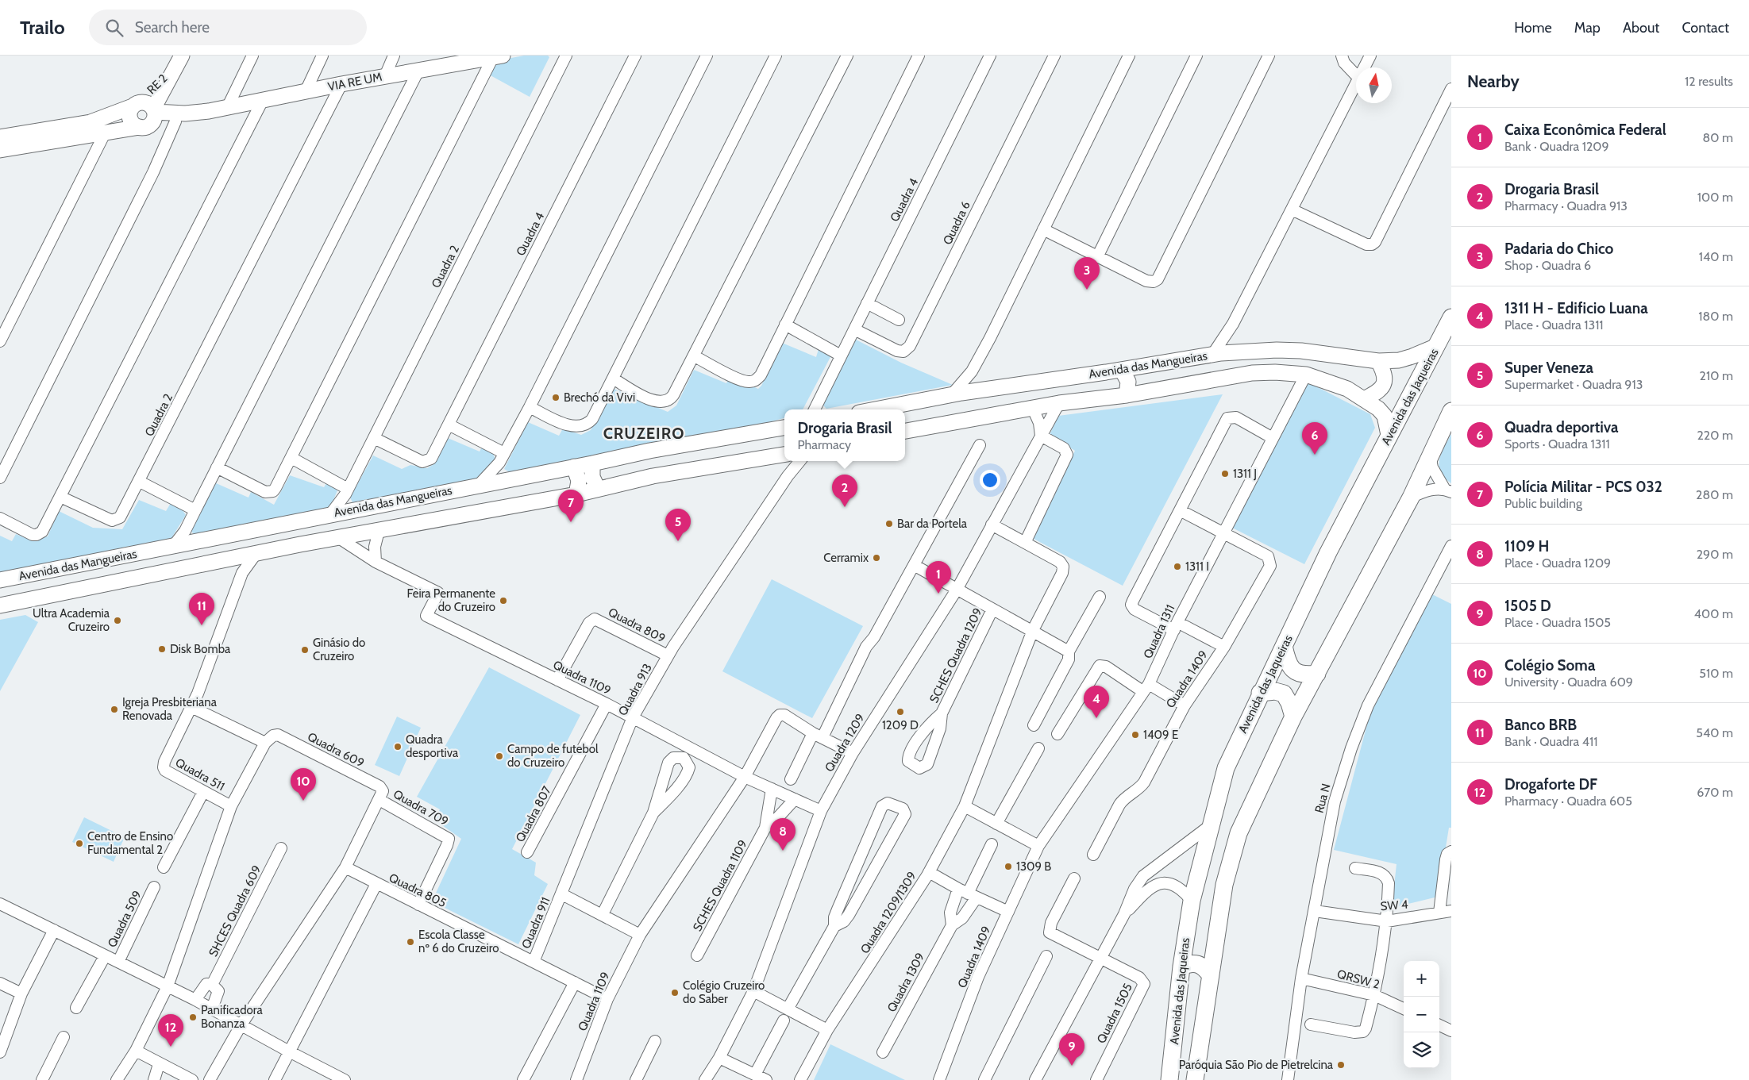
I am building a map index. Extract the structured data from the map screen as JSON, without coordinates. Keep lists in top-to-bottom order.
{
  "streets": {
    "main road": [
      "VIA RE UM",
      "RE 2",
      "Avenida das Mangueiras",
      "Avenida das Jaqueiras"
    ],
    "street": [
      "Quadra 4",
      "Quadra 6",
      "Quadra 2",
      "Quadra 809",
      "Quadra 1311",
      "SCHES Quadra 1209",
      "Quadra 1109",
      "Quadra 1409",
      "Quadra 913",
      "Quadra 1209",
      "Quadra 609",
      "Quadra 511",
      "Rua N",
      "Quadra 709",
      "Quadra 807",
      "SCHES Quadra 1109",
      "Quadra 805",
      "SW 4",
      "SHCES Quadra 609",
      "Quadra 1209/1309",
      "Quadra 509",
      "Quadra 911",
      "QRSW 2",
      "Quadra 1309",
      "Quadra 1505"
    ]
  },
  "crossings": [
    ["VIA RE UM", "RE 2"],
    ["VIA RE UM", "Quadra 2"],
    ["Quadra 4", "Quadra 6"],
    ["Quadra 4", "Quadra 2"],
    ["Quadra 2", "Avenida das Mangueiras"],
    ["Avenida das Mangueiras", "Avenida das Jaqueiras"],
    ["Quadra 809", "Quadra 1109"],
    ["Quadra 809", "Quadra 913"],
    ["Quadra 1311", "Quadra 1409"],
    ["Quadra 1109", "Quadra 913"],
    ["Quadra 1109", "Quadra 1209"],
    ["Quadra 1109", "Quadra 807"],
    ["Quadra 1109", "SCHES Quadra 1109"],
    ["Quadra 1109", "Quadra 805"],
    ["Quadra 913", "Quadra 911"],
    ["Quadra 609", "Quadra 709"],
    ["Rua N", "SW 4"],
    ["Rua N", "QRSW 2"],
    ["Quadra 709", "Quadra 805"],
    ["Quadra 805", "Quadra 911"]
  ],
  "districts": ["CRUZEIRO"],
  "places": [
    "Brechó da Vivi",
    "1311 J",
    "Bar da Portela",
    "Cerramix",
    "1311 I",
    "Feira Permanente do Cruzeiro",
    "Ultra Academia Cruzeiro",
    "Disk Bomba",
    "Ginásio do Cruzeiro",
    "Igreja Presbiteriana Renovada",
    "1209 D",
    "1409 E",
    "Quadra desportiva",
    "Campo de futebol do Cruzeiro",
    "Centro de Ensino Fundamental 2",
    "1309 B",
    "Escola Classe nº 6 do Cruzeiro",
    "Colégio Cruzeiro do Saber",
    "Panificadora Bonanza",
    "Paróquia São Pio de Pietrelcina"
  ],
  "north": "top",
  "page": {
    "header": "Trailo",
    "search": "Search here",
    "nav": [
      "Home",
      "Map",
      "About",
      "Contact"
    ],
    "heading": ["Nearby", "12 results"],
    "list": [
      {
        "mark": "1",
        "name": "Caixa Econômica Federal",
        "note": "Bank · Quadra 1209",
        "value": "80 m"
      },
      {
        "mark": "2",
        "name": "Drogaria Brasil",
        "note": "Pharmacy · Quadra 913",
        "value": "100 m"
      },
      {
        "mark": "3",
        "name": "Padaria do Chico",
        "note": "Shop · Quadra 6",
        "value": "140 m"
      },
      {
        "mark": "4",
        "name": "1311 H - Edificio Luana",
        "note": "Place · Quadra 1311",
        "value": "180 m"
      },
      {
        "mark": "5",
        "name": "Super Veneza",
        "note": "Supermarket · Quadra 913",
        "value": "210 m"
      },
      {
        "mark": "6",
        "name": "Quadra deportiva",
        "note": "Sports · Quadra 1311",
        "value": "220 m"
      },
      {
        "mark": "7",
        "name": "Polícia Militar - PCS 032",
        "note": "Public building",
        "value": "280 m"
      },
      {
        "mark": "8",
        "name": "1109 H",
        "note": "Place · Quadra 1209",
        "value": "290 m"
      },
      {
        "mark": "9",
        "name": "1505 D",
        "note": "Place · Quadra 1505",
        "value": "400 m"
      },
      {
        "mark": "10",
        "name": "Colégio Soma",
        "note": "University · Quadra 609",
        "value": "510 m"
      },
      {
        "mark": "11",
        "name": "Banco BRB",
        "note": "Bank · Quadra 411",
        "value": "540 m"
      },
      {
        "mark": "12",
        "name": "Drogaforte DF",
        "note": "Pharmacy · Quadra 605",
        "value": "670 m"
      }
    ],
    "pins": [
      "3",
      "6",
      "2",
      "7",
      "5",
      "1",
      "11",
      "4",
      "10",
      "8",
      "12",
      "9"
    ],
    "popup": ["Drogaria Brasil", "Pharmacy"],
    "map_buttons": ["+", "−"]
  }
}
